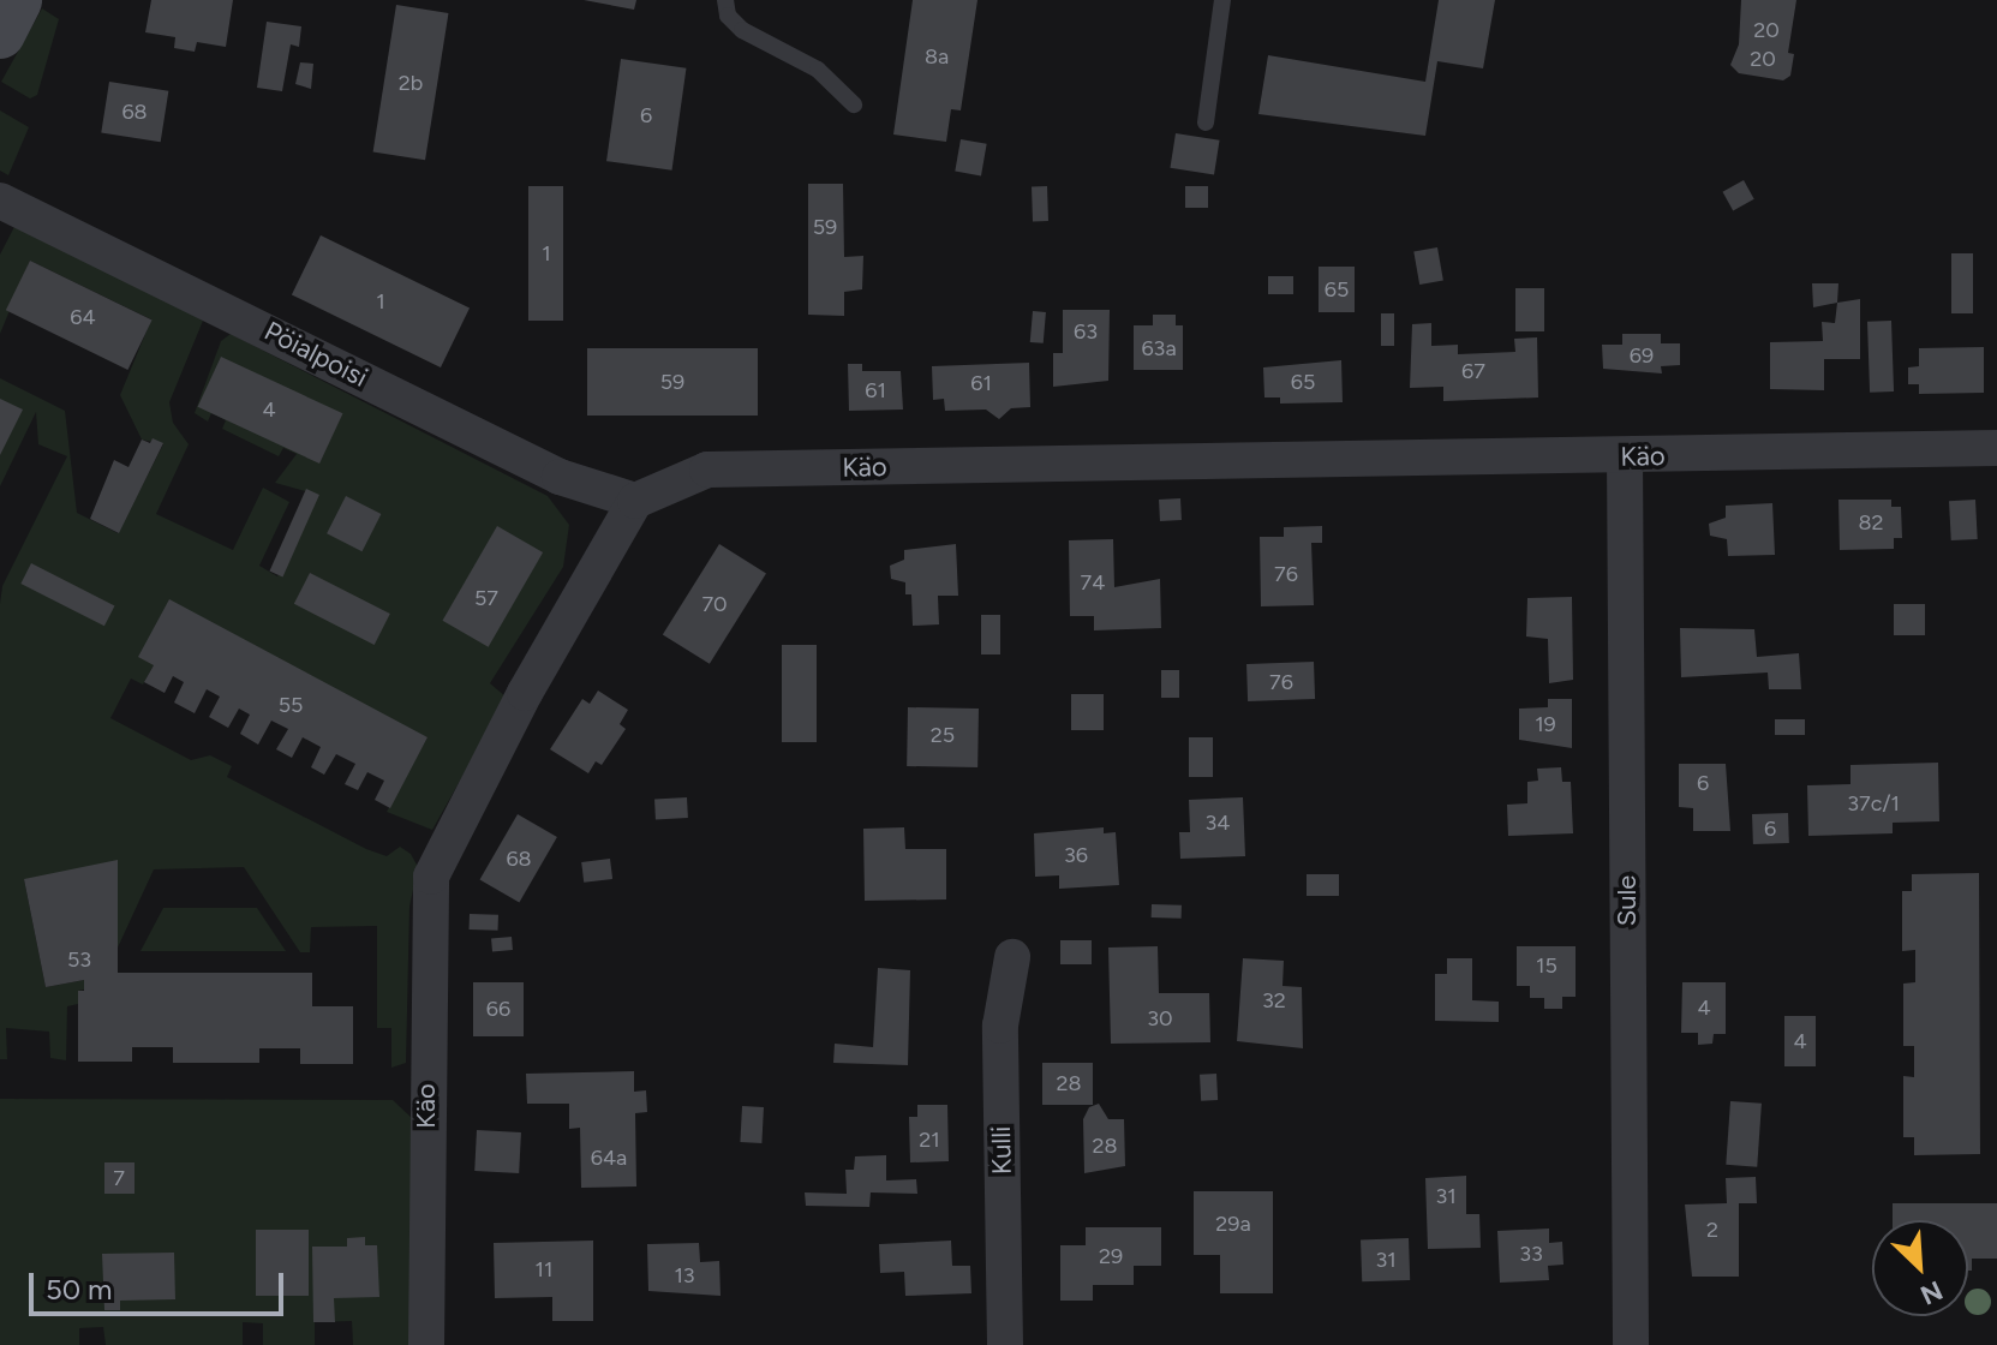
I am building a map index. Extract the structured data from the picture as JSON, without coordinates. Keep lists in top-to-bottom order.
{
  "streets": {
    "street": [
      "Pöialpoisi",
      "Käo",
      "Sule",
      "Kulli"
    ]
  },
  "crossings": [
    ["Pöialpoisi", "Käo"],
    ["Käo", "Sule"]
  ],
  "house_numbers": [
    "20",
    "8a",
    "20",
    "2b",
    "68",
    "6",
    "59",
    "1",
    "65",
    "1",
    "64",
    "63",
    "63a",
    "69",
    "67",
    "59",
    "65",
    "61",
    "61",
    "4",
    "82",
    "76",
    "74",
    "57",
    "70",
    "76",
    "55",
    "19",
    "25",
    "6",
    "37c/1",
    "34",
    "6",
    "36",
    "68",
    "53",
    "15",
    "32",
    "4",
    "66",
    "30",
    "4",
    "28",
    "21",
    "28",
    "64a",
    "7",
    "31",
    "29a",
    "2",
    "33",
    "29",
    "31",
    "11",
    "13"
  ],
  "scale_bar": "50 m",
  "north": "bottom right"
}
